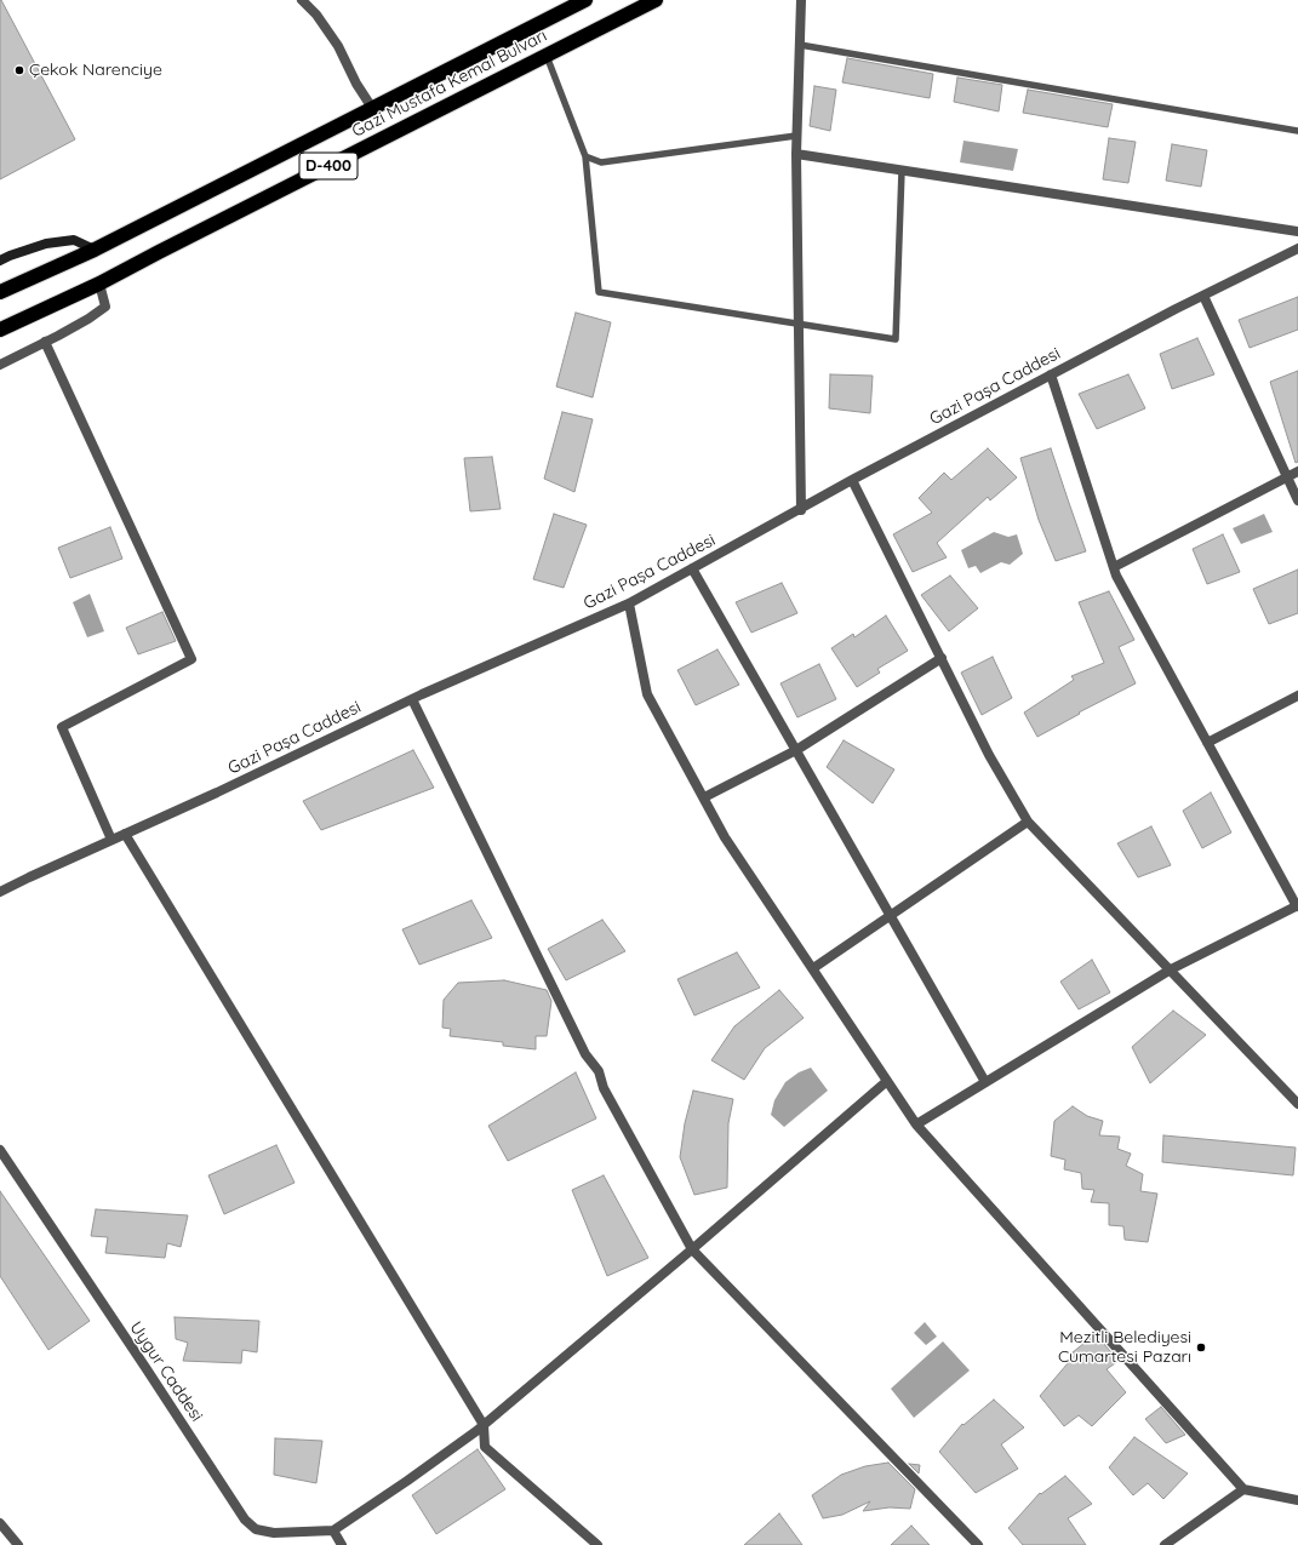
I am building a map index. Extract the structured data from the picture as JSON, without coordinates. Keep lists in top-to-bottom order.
{
  "streets": {
    "highway": ["Gazi Mustafa Kemal Bulvarı", "D-400"],
    "street": ["Gazi Paşa Caddesi", "Uygur Caddesi"]
  },
  "places": ["Çekok Narenciye", "Mezitli Belediyesi Cumartesi Pazarı"]
}
